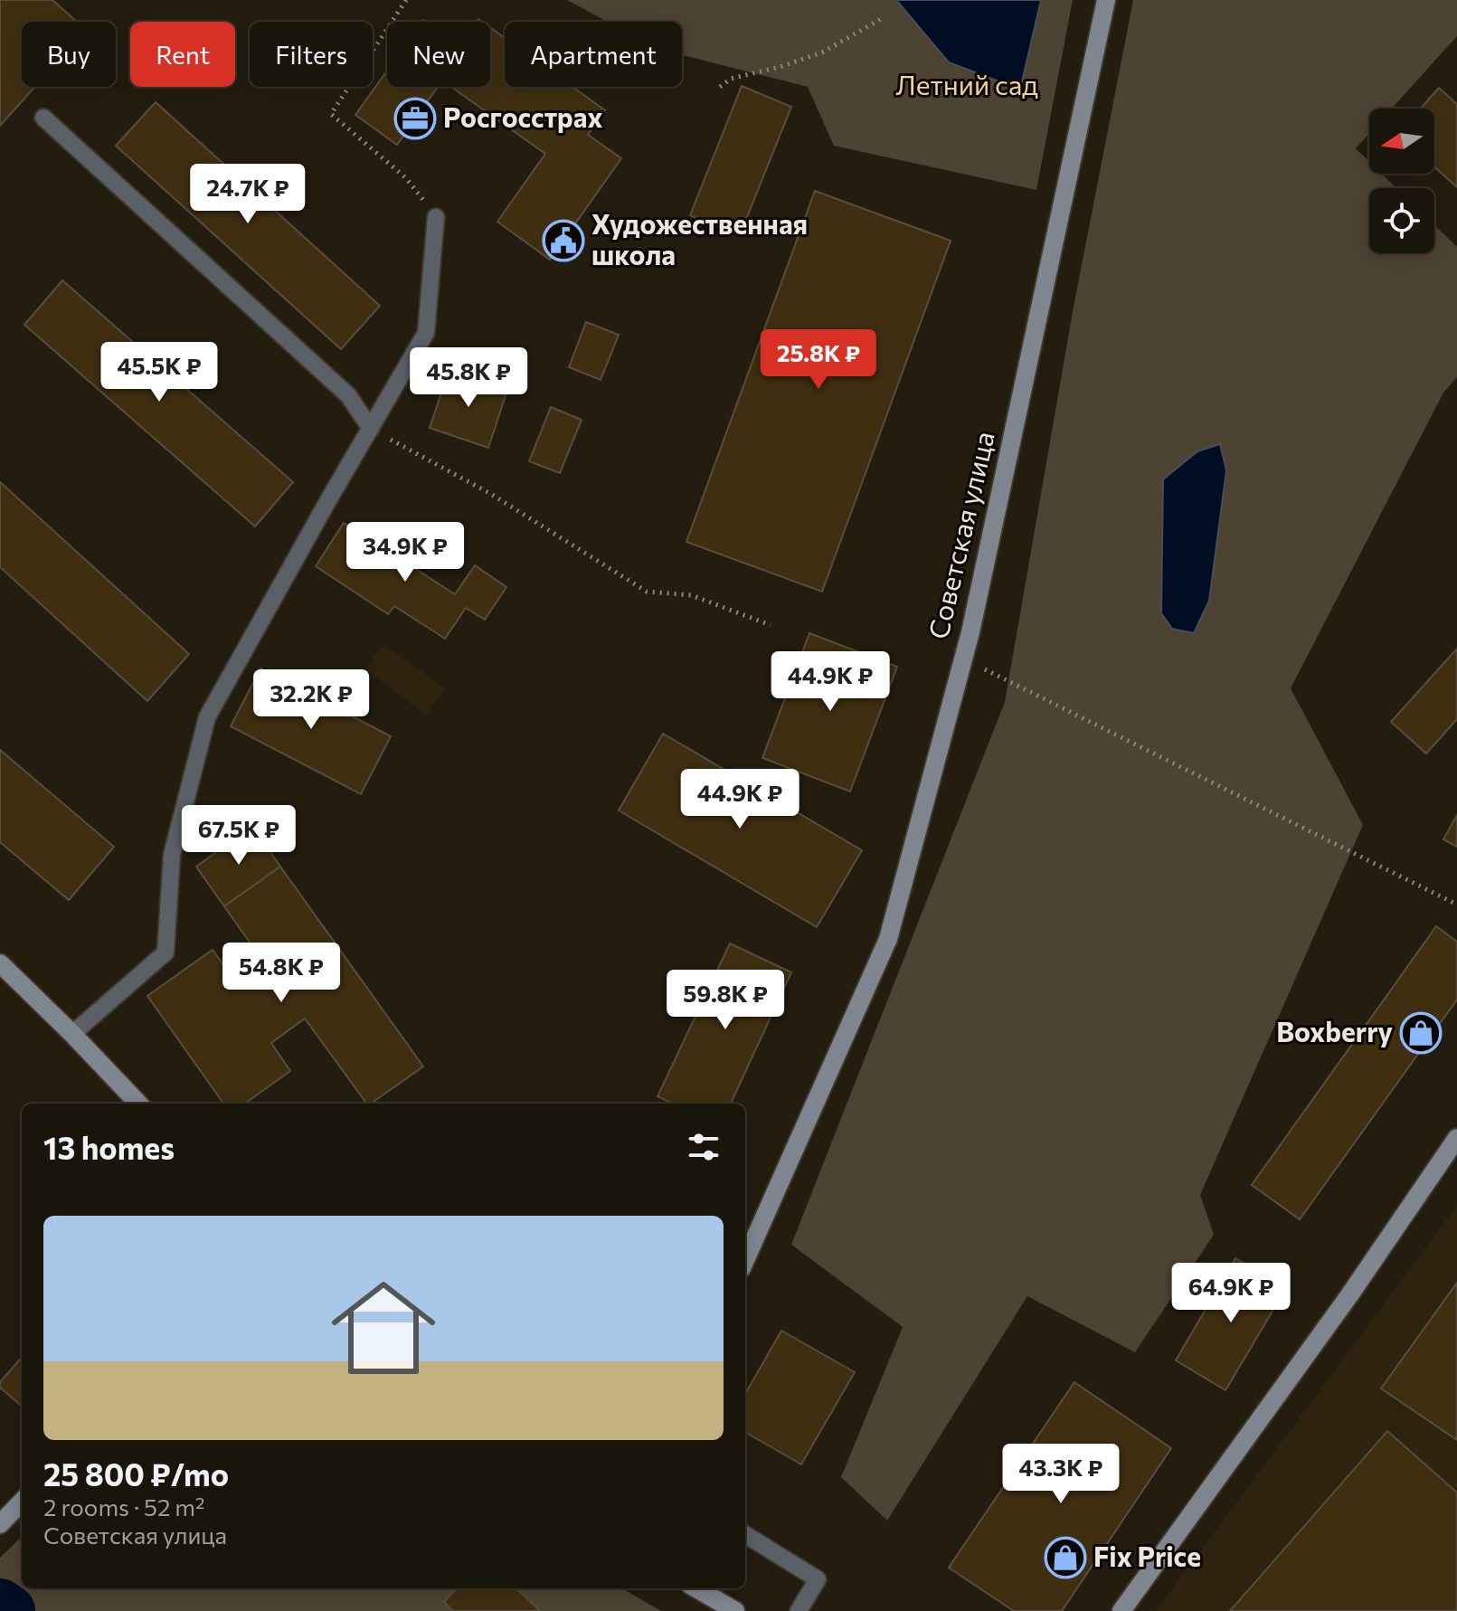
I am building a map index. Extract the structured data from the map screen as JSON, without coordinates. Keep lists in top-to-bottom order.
{
  "streets": {
    "main road": ["Советская улица"]
  },
  "parks": ["Летний сад"],
  "places": {
    "office": ["Росгосстрах"],
    "public building": ["Художественная школа"],
    "shop": ["Boxberry", "Fix Price"]
  },
  "north": "left",
  "page": {
    "chip": [
      "Buy",
      "Rent",
      "Filters",
      "New",
      "Apartment"
    ],
    "price": [
      "24.7K ₽",
      "25.8K ₽",
      "45.5K ₽",
      "45.8K ₽",
      "34.9K ₽",
      "44.9K ₽",
      "32.2K ₽",
      "44.9K ₽",
      "67.5K ₽",
      "54.8K ₽",
      "59.8K ₽",
      "64.9K ₽",
      "43.3K ₽"
    ],
    "heading": "13 homes",
    "list": [
      {
        "name": "25 800 ₽/mo",
        "note": "2 rooms · 52 m² · Советская улица"
      }
    ]
  }
}
